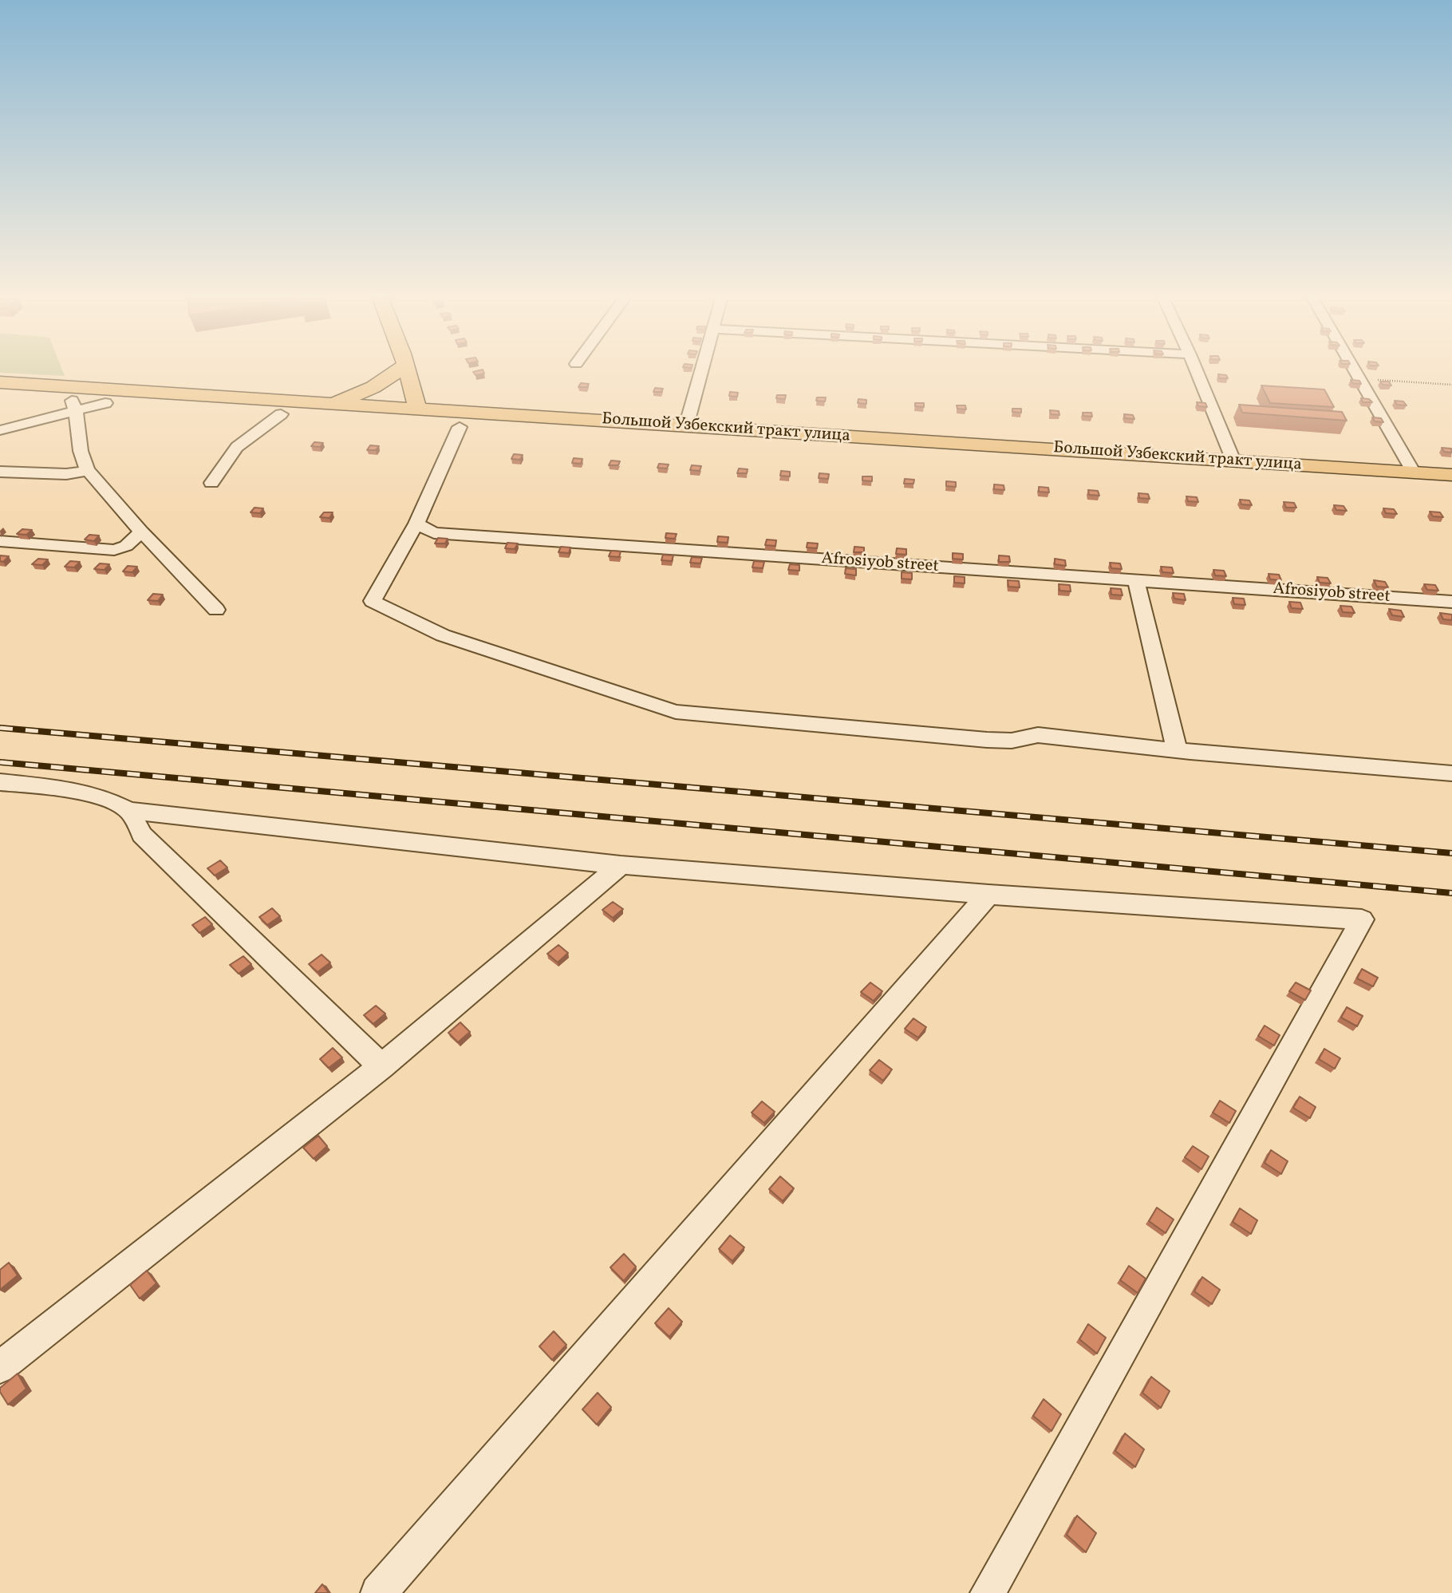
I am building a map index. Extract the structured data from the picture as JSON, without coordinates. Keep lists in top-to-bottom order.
{
  "streets": {
    "main road": ["Большой Узбекский тракт улица"],
    "street": ["Afrosiyob street"]
  }
}
